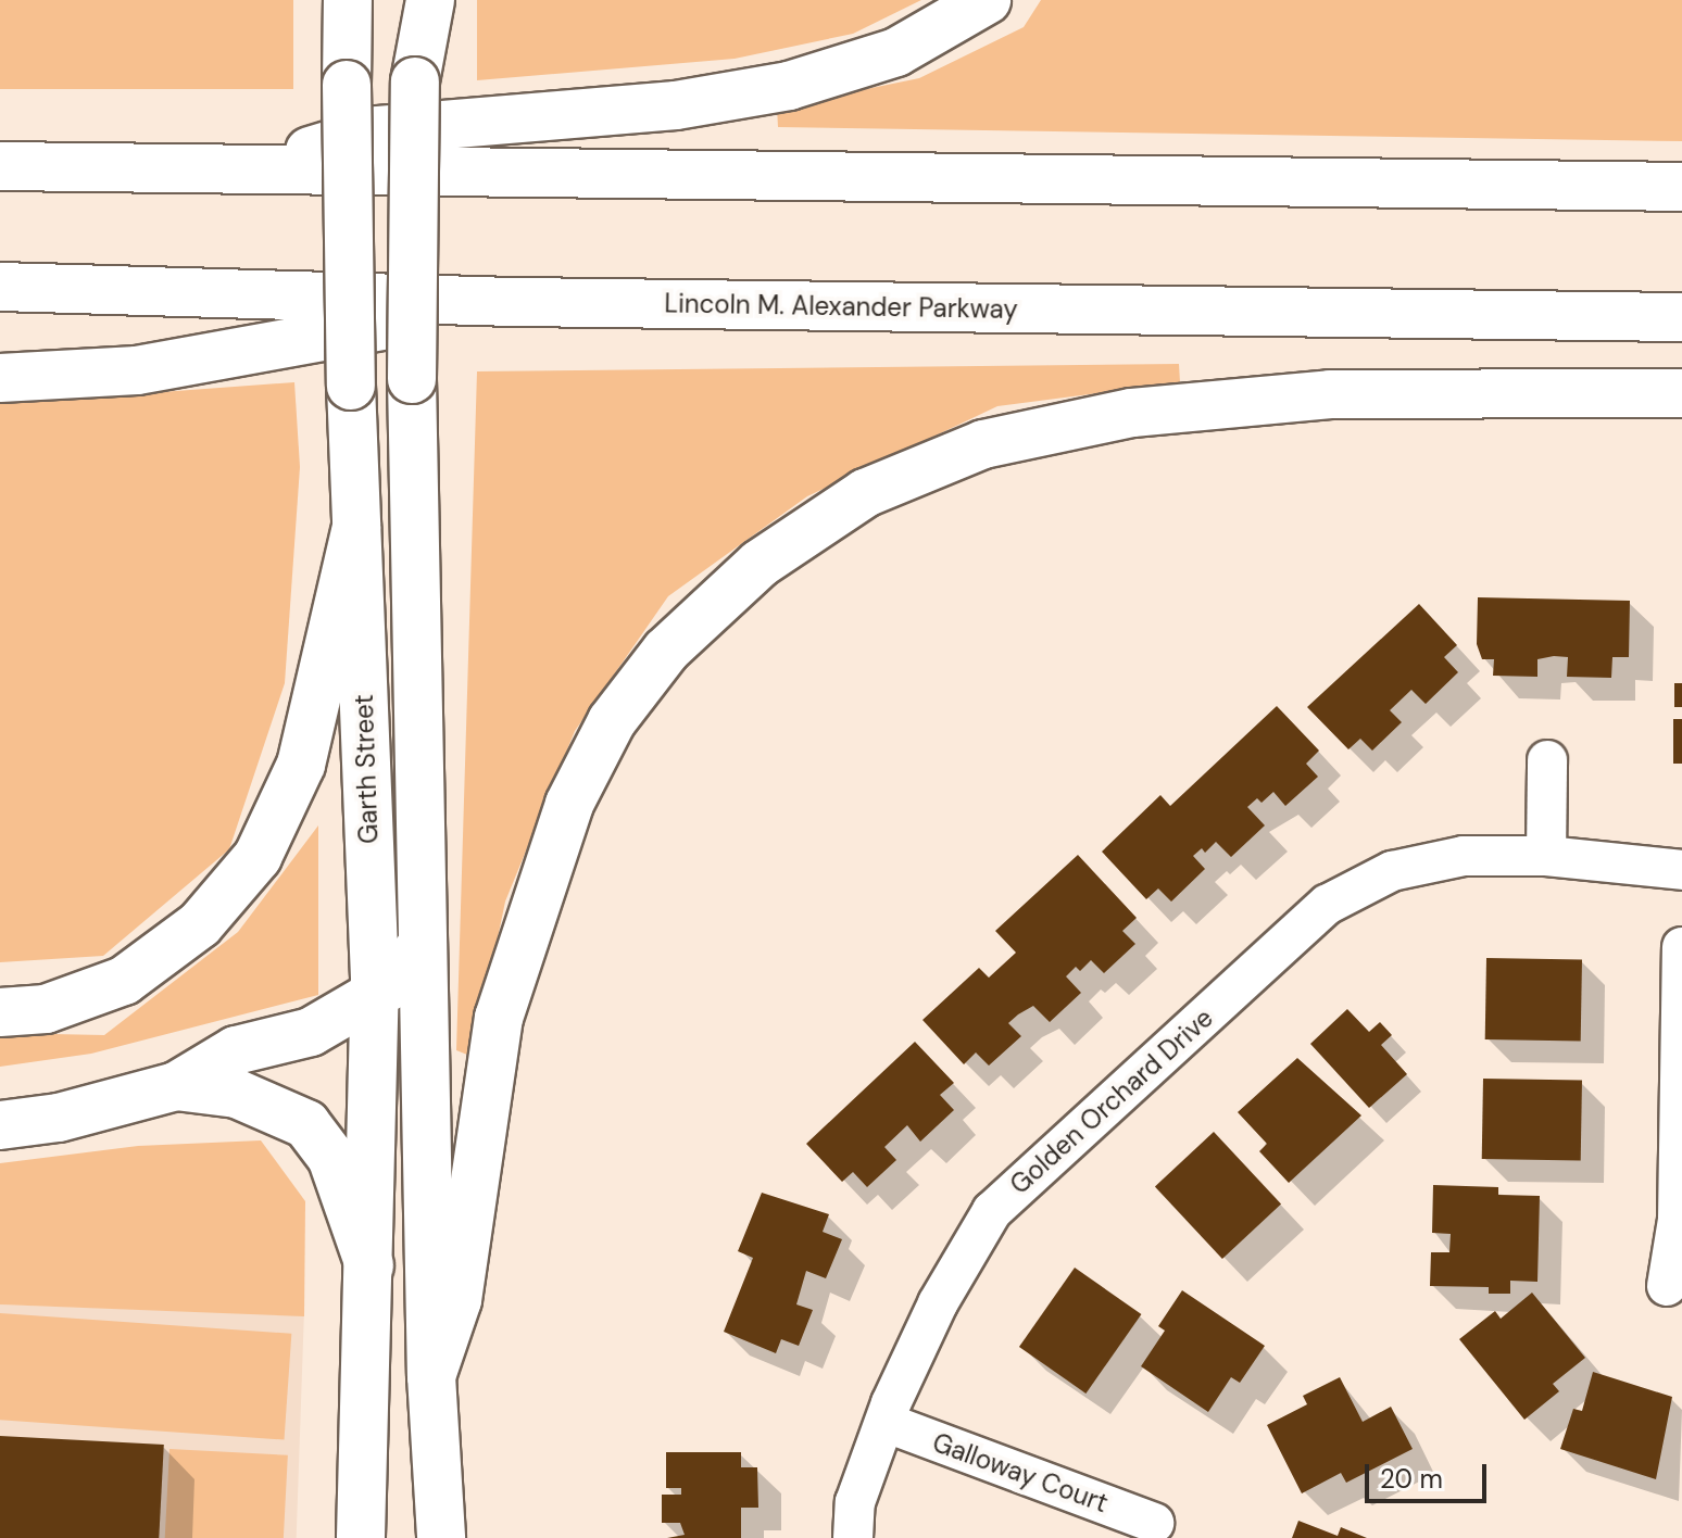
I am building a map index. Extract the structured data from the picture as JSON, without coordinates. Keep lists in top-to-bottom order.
{
  "streets": {
    "main road": ["Lincoln M. Alexander Parkway", "Garth Street"],
    "street": ["Golden Orchard Drive", "Galloway Court"]
  },
  "crossings": [
    ["Golden Orchard Drive", "Galloway Court"]
  ],
  "scale_bar": "20 m"
}
